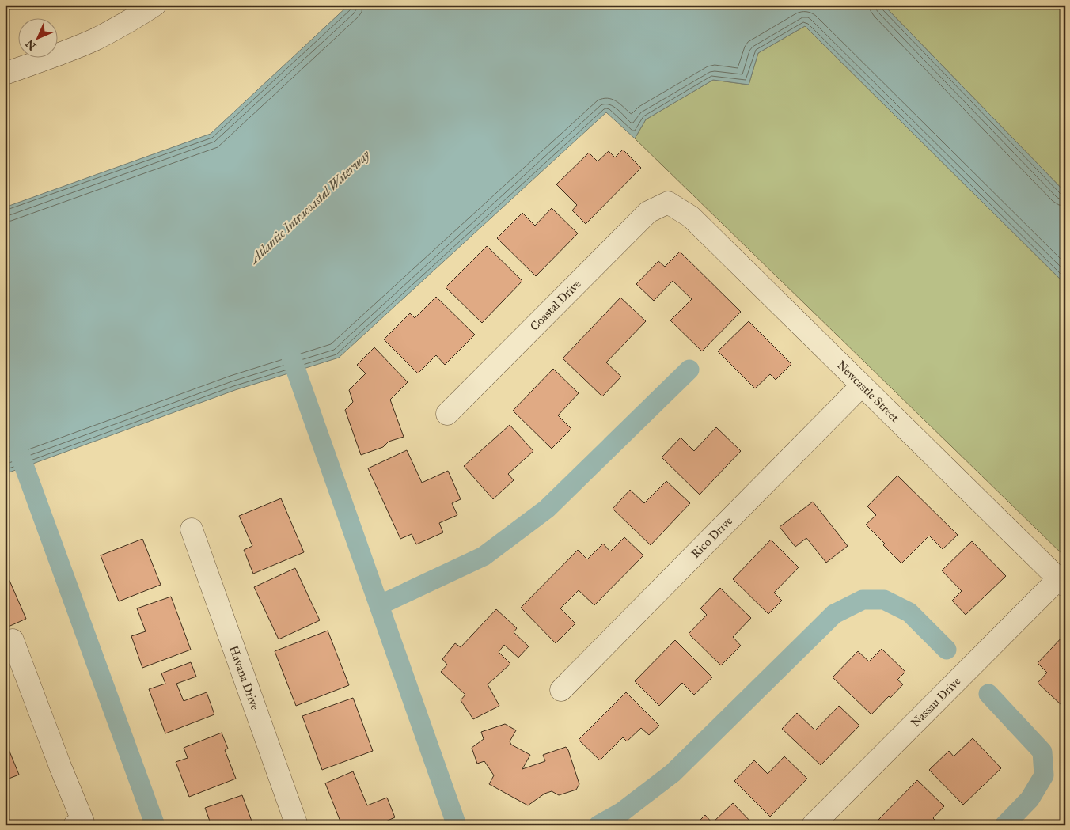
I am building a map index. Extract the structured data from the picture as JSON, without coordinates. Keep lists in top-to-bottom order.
{
  "streets": {
    "street": [
      "Coastal Drive",
      "Newcastle Street",
      "Rico Drive",
      "Havana Drive",
      "Nassau Drive"
    ]
  },
  "crossings": [
    ["Coastal Drive", "Newcastle Street"],
    ["Newcastle Street", "Rico Drive"],
    ["Newcastle Street", "Nassau Drive"]
  ],
  "water": ["Atlantic Intracoastal Waterway"],
  "north": "bottom left"
}
